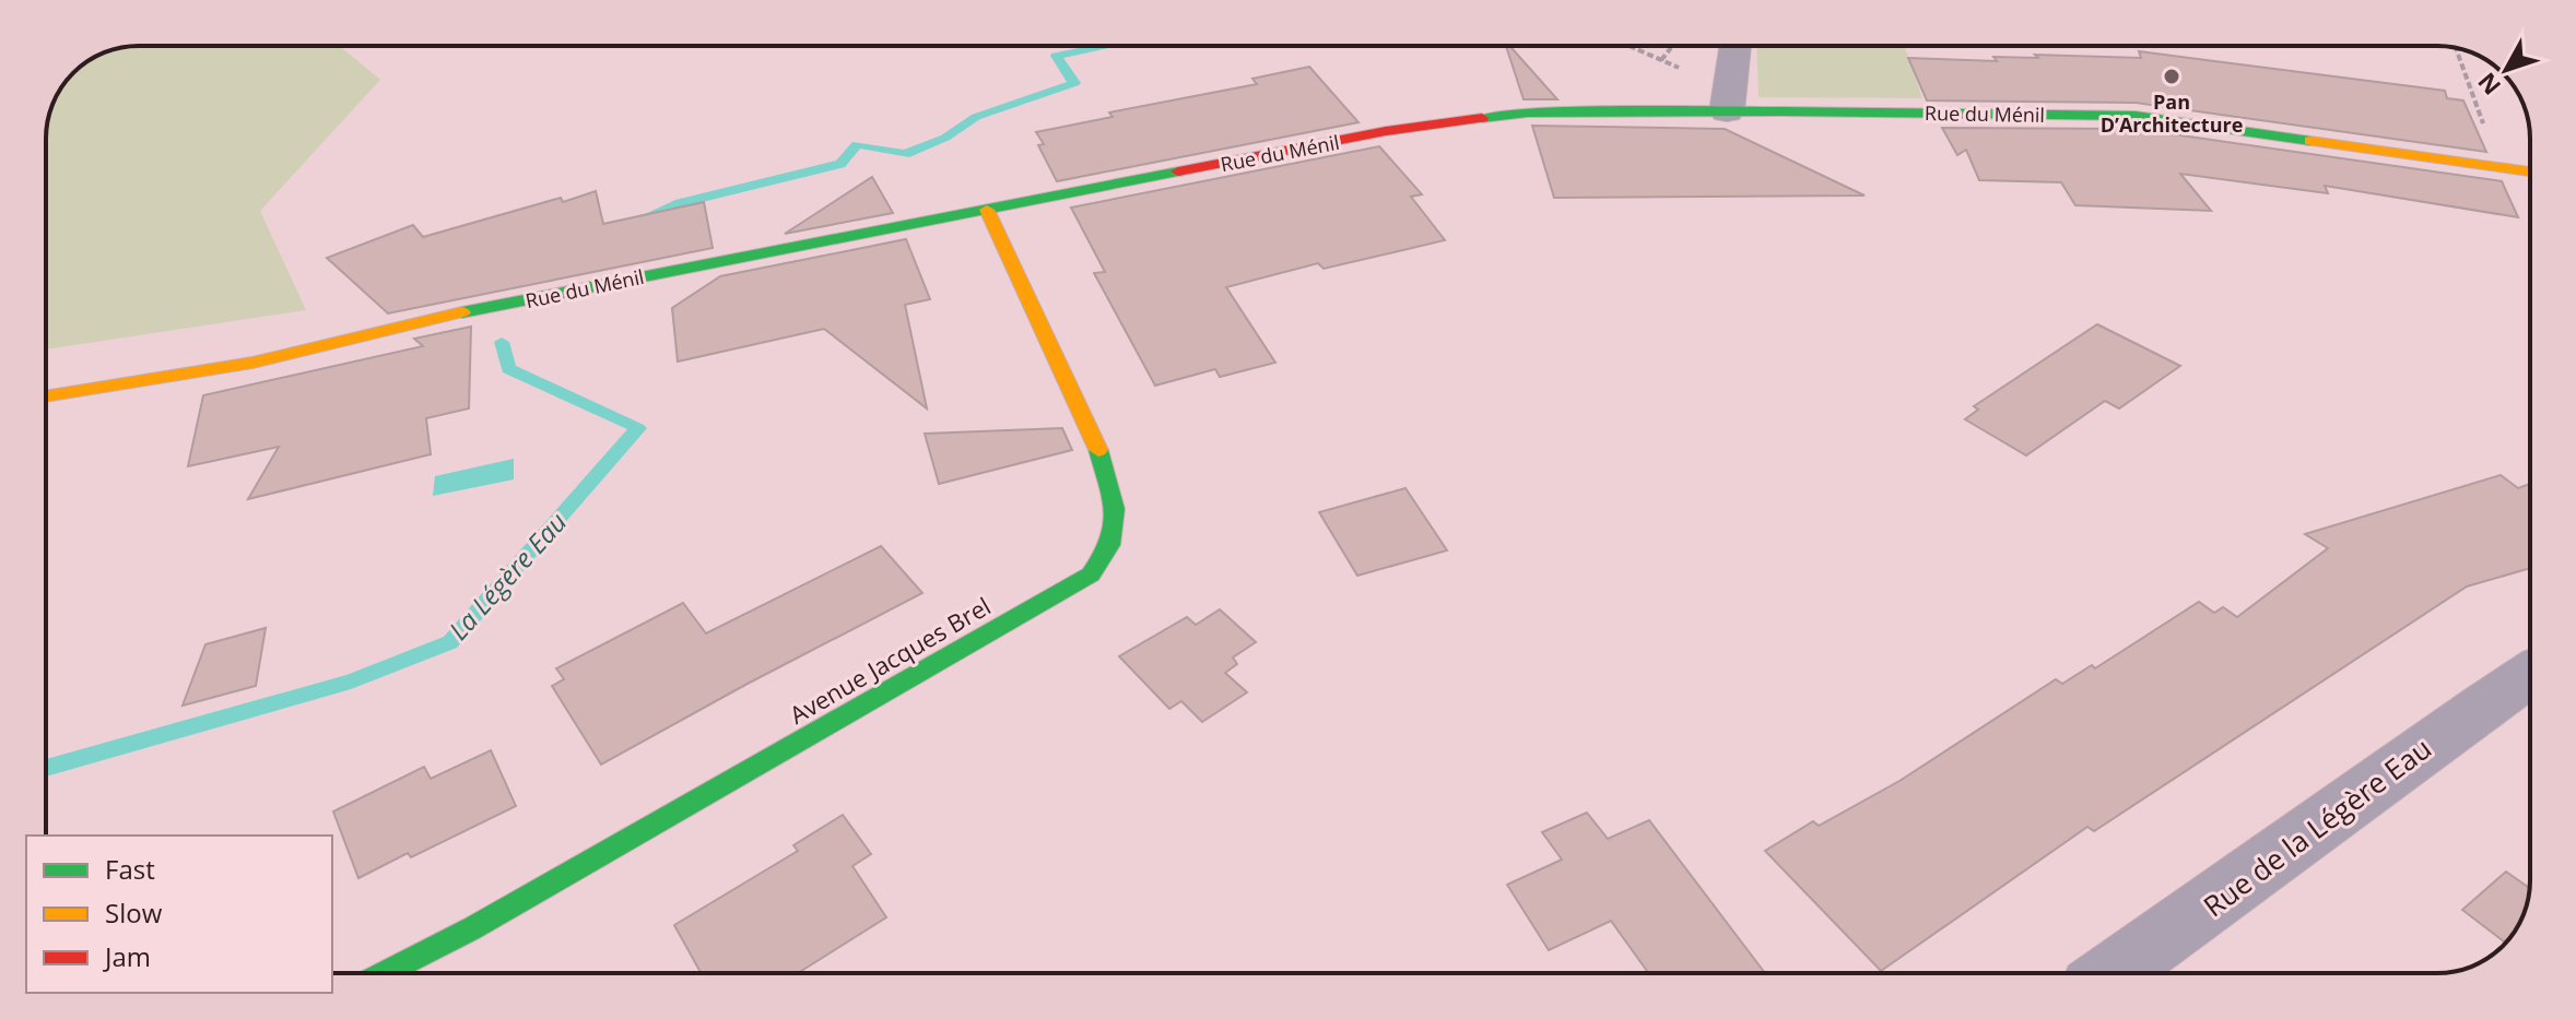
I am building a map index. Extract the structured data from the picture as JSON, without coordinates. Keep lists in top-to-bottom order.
{
  "streets": {
    "street": ["Rue du Ménil", "Avenue Jacques Brel", "Rue de la Légère Eau"]
  },
  "crossings": [
    ["Rue du Ménil", "Avenue Jacques Brel"]
  ],
  "water": ["La Légère Eau"],
  "places": ["Pan D’Architecture"],
  "legend": ["Fast", "Slow", "Jam"],
  "north": "bottom left"
}
